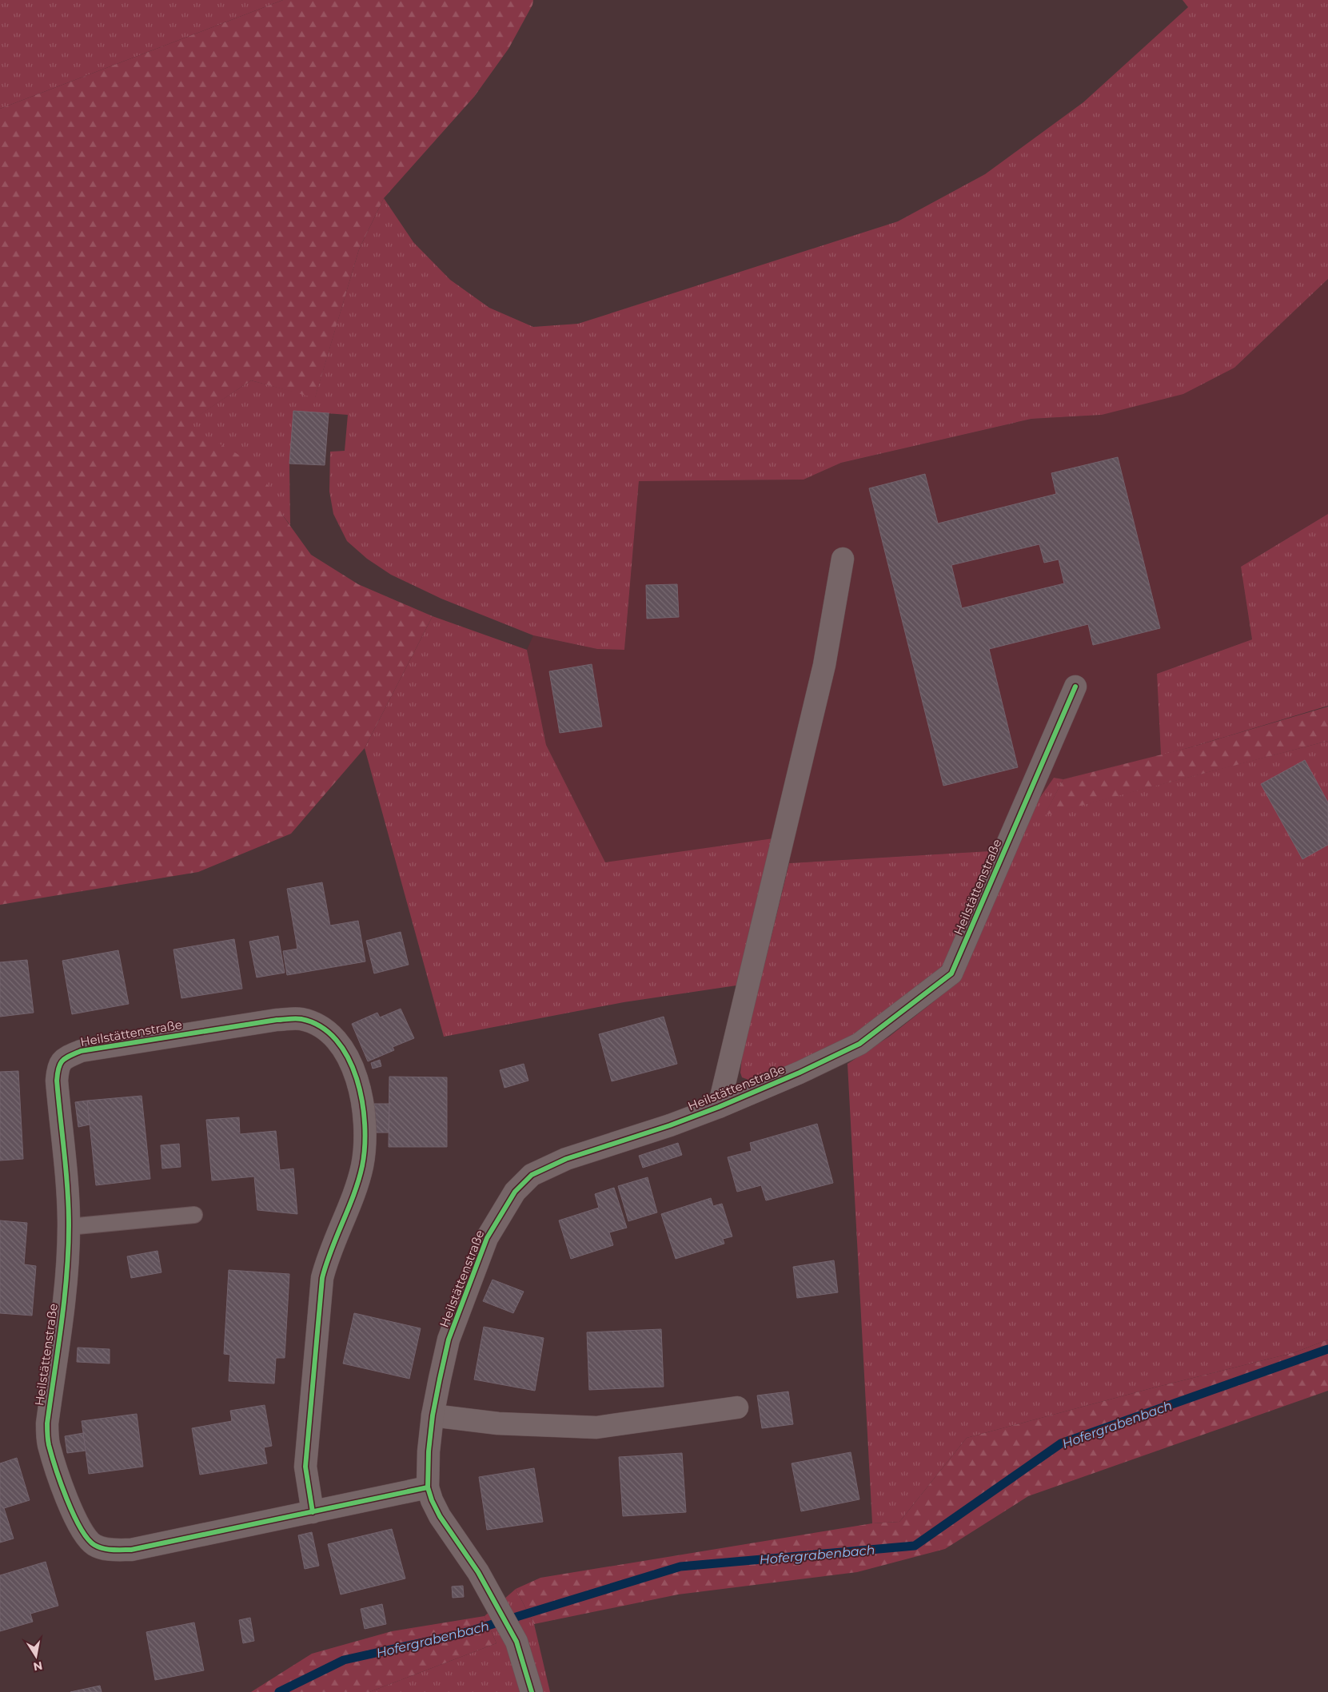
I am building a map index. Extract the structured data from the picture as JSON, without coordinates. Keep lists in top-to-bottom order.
{
  "streets": {
    "street": ["Heilstättenstraße"]
  },
  "water": ["Hofergrabenbach"],
  "north": "bottom"
}
